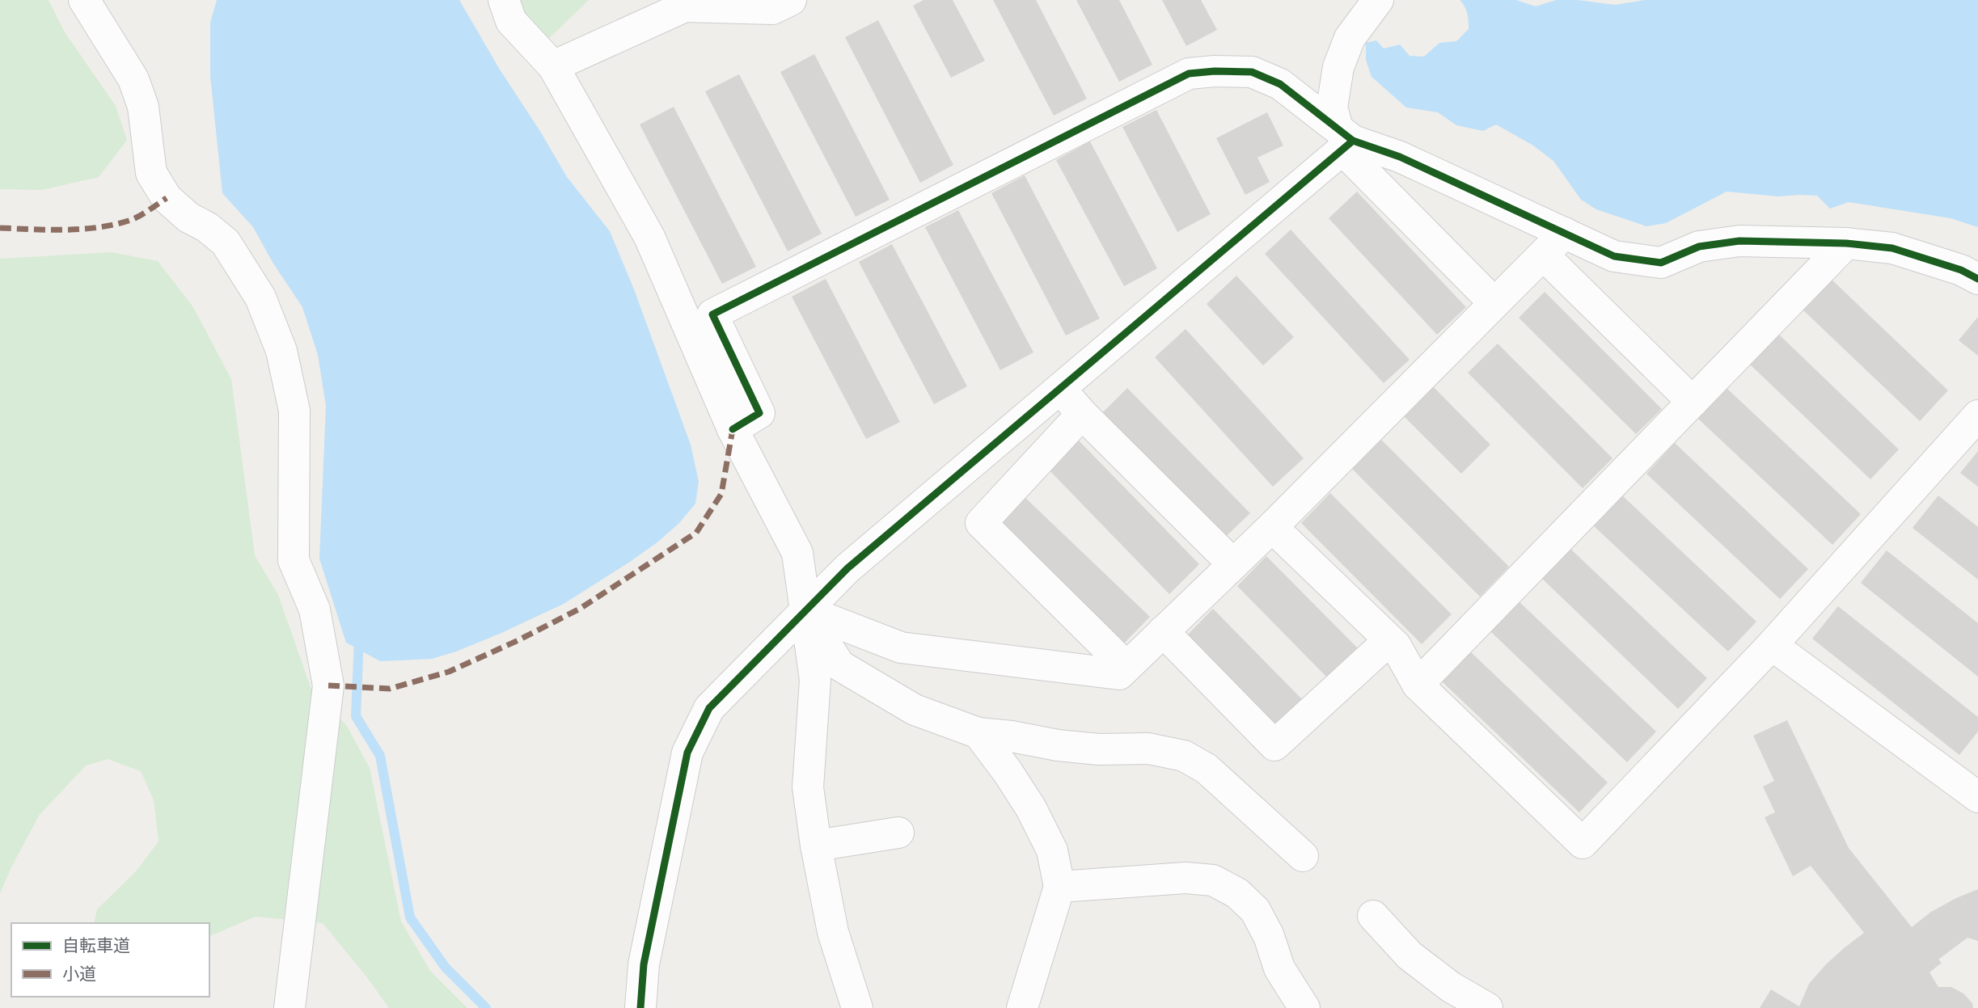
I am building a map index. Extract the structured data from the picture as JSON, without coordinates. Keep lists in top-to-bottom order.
{
  "legend": ["自転車道", "小道"]
}
